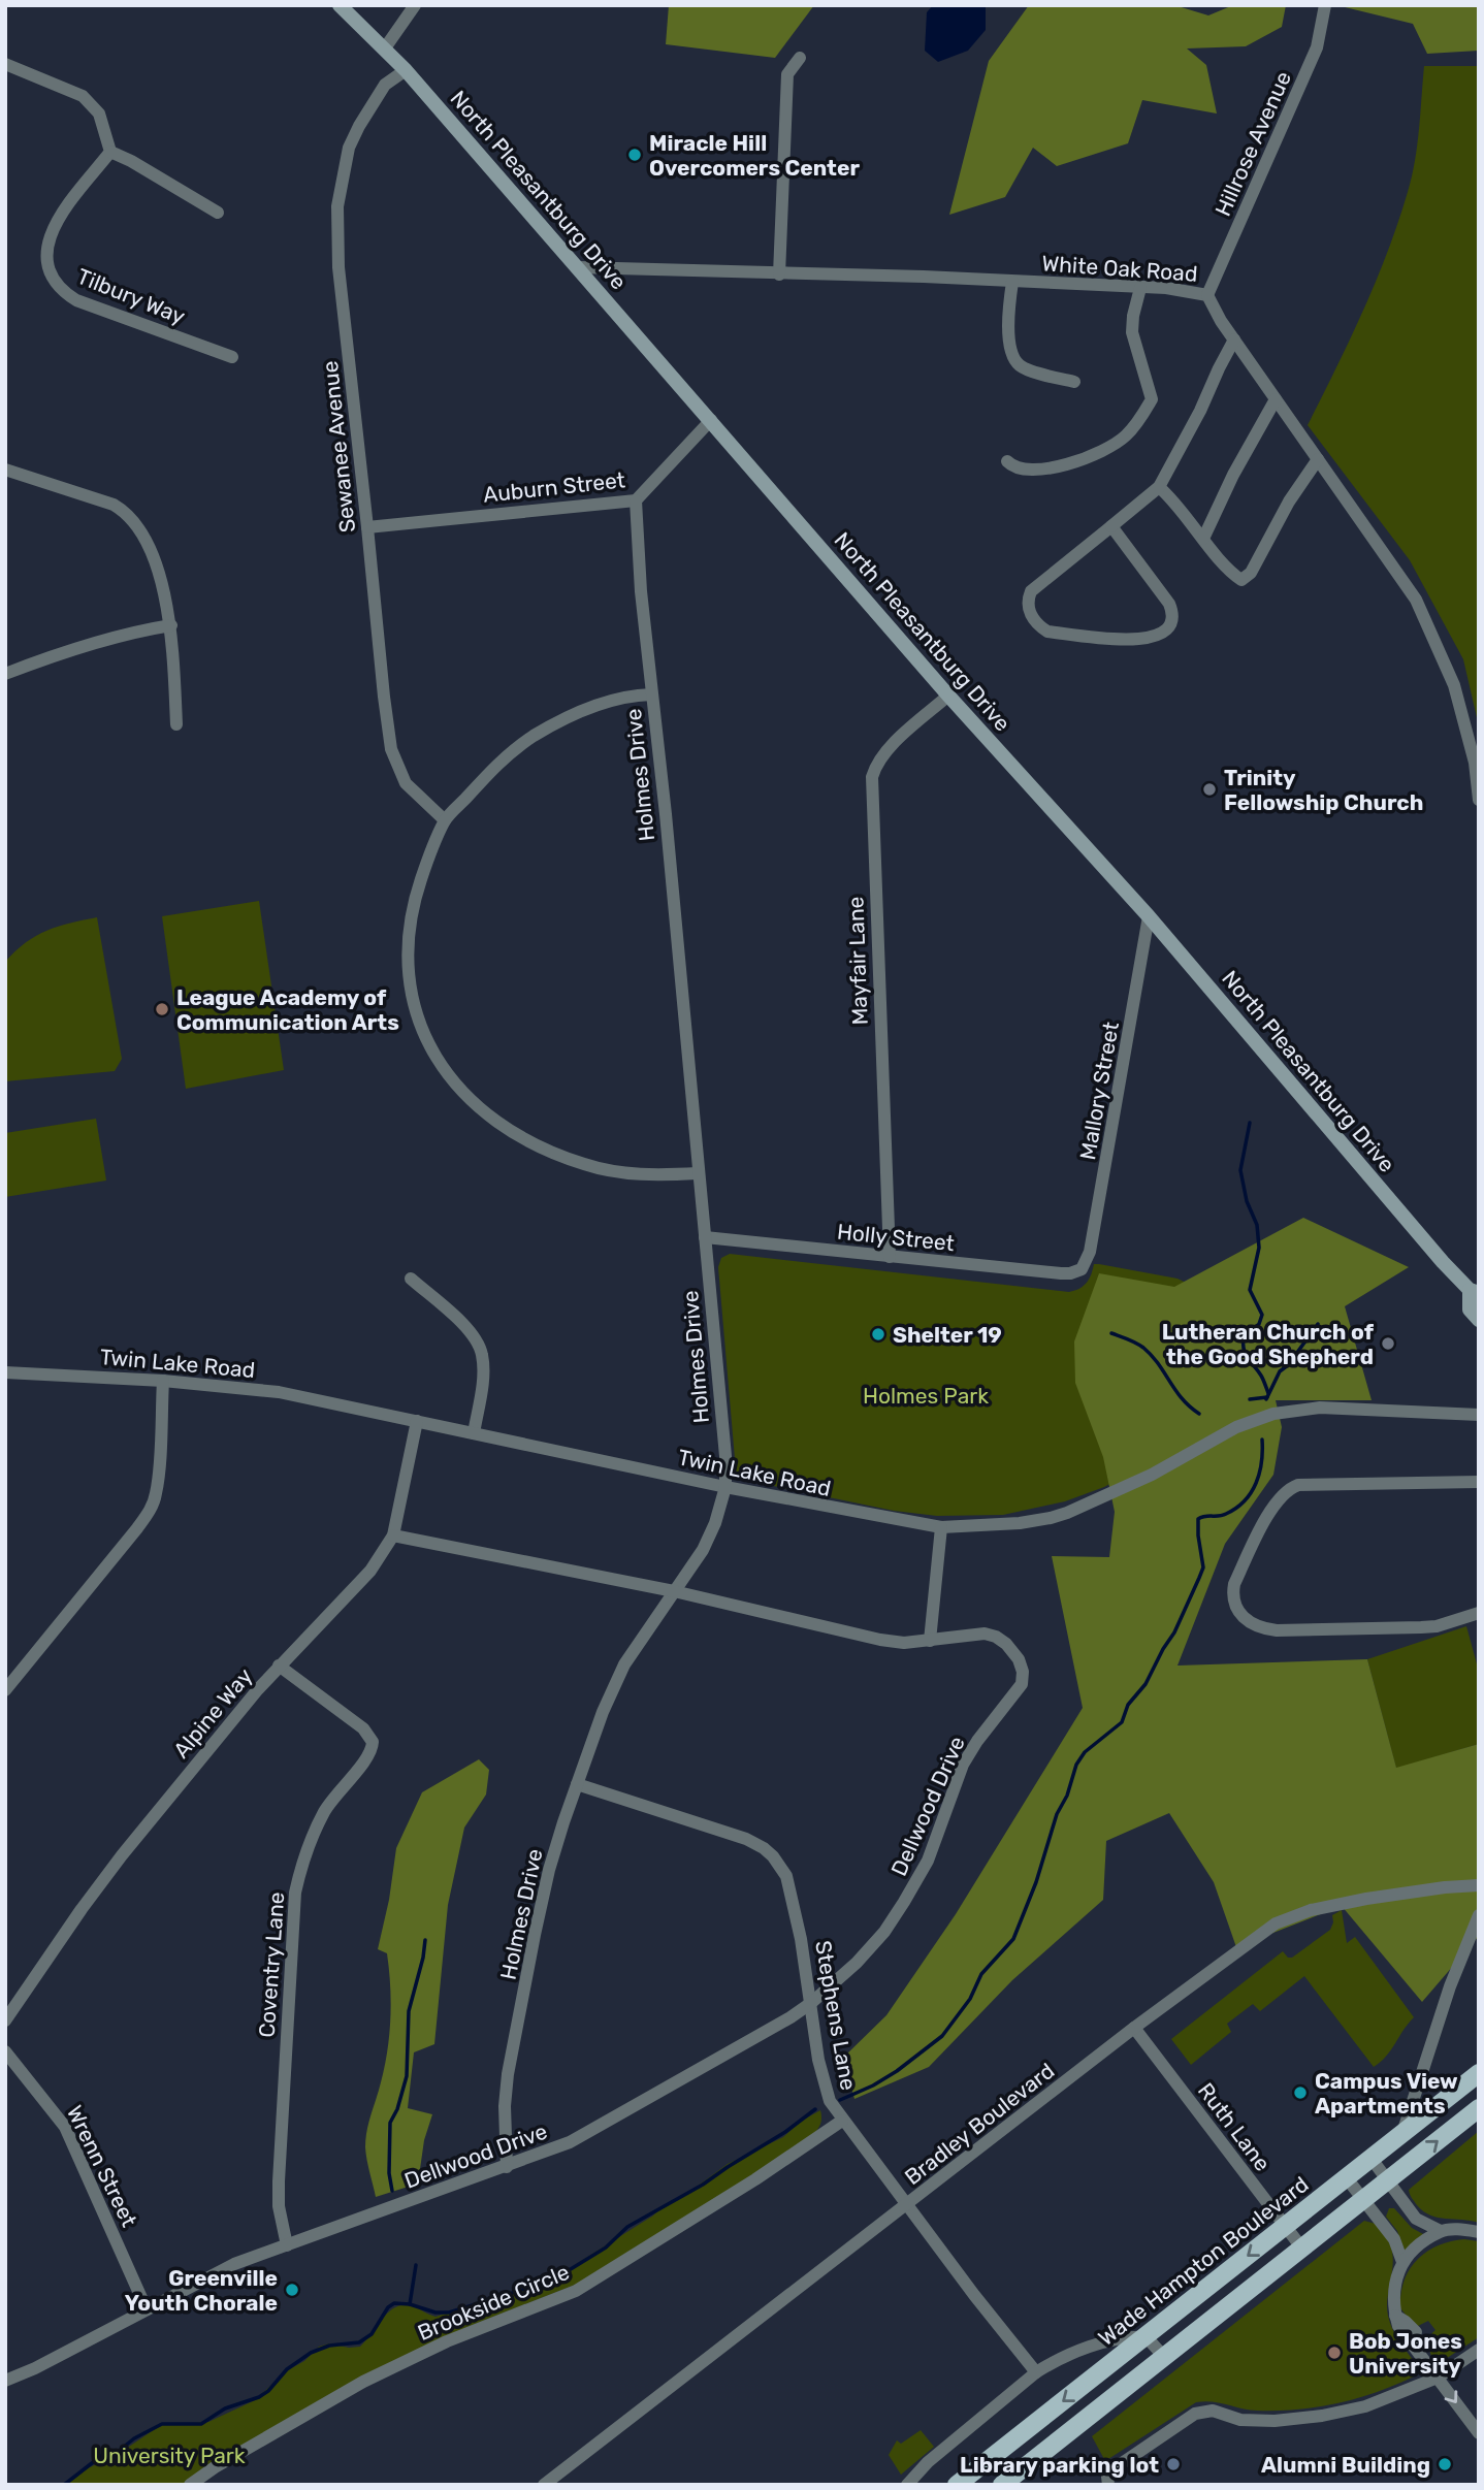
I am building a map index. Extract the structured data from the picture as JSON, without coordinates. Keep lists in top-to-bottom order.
{
  "streets": {
    "main road": ["North Pleasantburg Drive", "Wade Hampton Boulevard"],
    "street": [
      "Hillrose Avenue",
      "White Oak Road",
      "Tilbury Way",
      "Sewanee Avenue",
      "Auburn Street",
      "Holmes Drive",
      "Mayfair Lane",
      "Mallory Street",
      "Holly Street",
      "Twin Lake Road",
      "Alpine Way",
      "Dellwood Drive",
      "Coventry Lane",
      "Stephens Lane",
      "Bradley Boulevard",
      "Ruth Lane",
      "Wrenn Street",
      "Brookside Circle"
    ]
  },
  "crossings": [
    ["Hillrose Avenue", "White Oak Road"],
    ["North Pleasantburg Drive", "White Oak Road"],
    ["North Pleasantburg Drive", "Sewanee Avenue"],
    ["North Pleasantburg Drive", "Auburn Street"],
    ["North Pleasantburg Drive", "Mayfair Lane"],
    ["North Pleasantburg Drive", "Mallory Street"],
    ["Sewanee Avenue", "Auburn Street"],
    ["Auburn Street", "Holmes Drive"],
    ["Holmes Drive", "Holly Street"],
    ["Holmes Drive", "Twin Lake Road"],
    ["Holmes Drive", "Dellwood Drive"],
    ["Holmes Drive", "Stephens Lane"],
    ["Mayfair Lane", "Holly Street"],
    ["Mallory Street", "Holly Street"],
    ["Twin Lake Road", "Alpine Way"],
    ["Alpine Way", "Dellwood Drive"],
    ["Alpine Way", "Coventry Lane"],
    ["Dellwood Drive", "Coventry Lane"],
    ["Dellwood Drive", "Stephens Lane"],
    ["Dellwood Drive", "Wrenn Street"],
    ["Stephens Lane", "Bradley Boulevard"],
    ["Stephens Lane", "Brookside Circle"],
    ["Bradley Boulevard", "Ruth Lane"],
    ["Ruth Lane", "Wade Hampton Boulevard"]
  ],
  "parks": ["Holmes Park", "University Park"],
  "places": [
    "Miracle Hill Overcomers Center",
    "Trinity Fellowship Church",
    "League Academy of Communication Arts",
    "Shelter 19",
    "Lutheran Church of the Good Shepherd",
    "Campus View Apartments",
    "Greenville Youth Chorale",
    "Bob Jones University",
    "Library parking lot",
    "Alumni Building"
  ]
}
